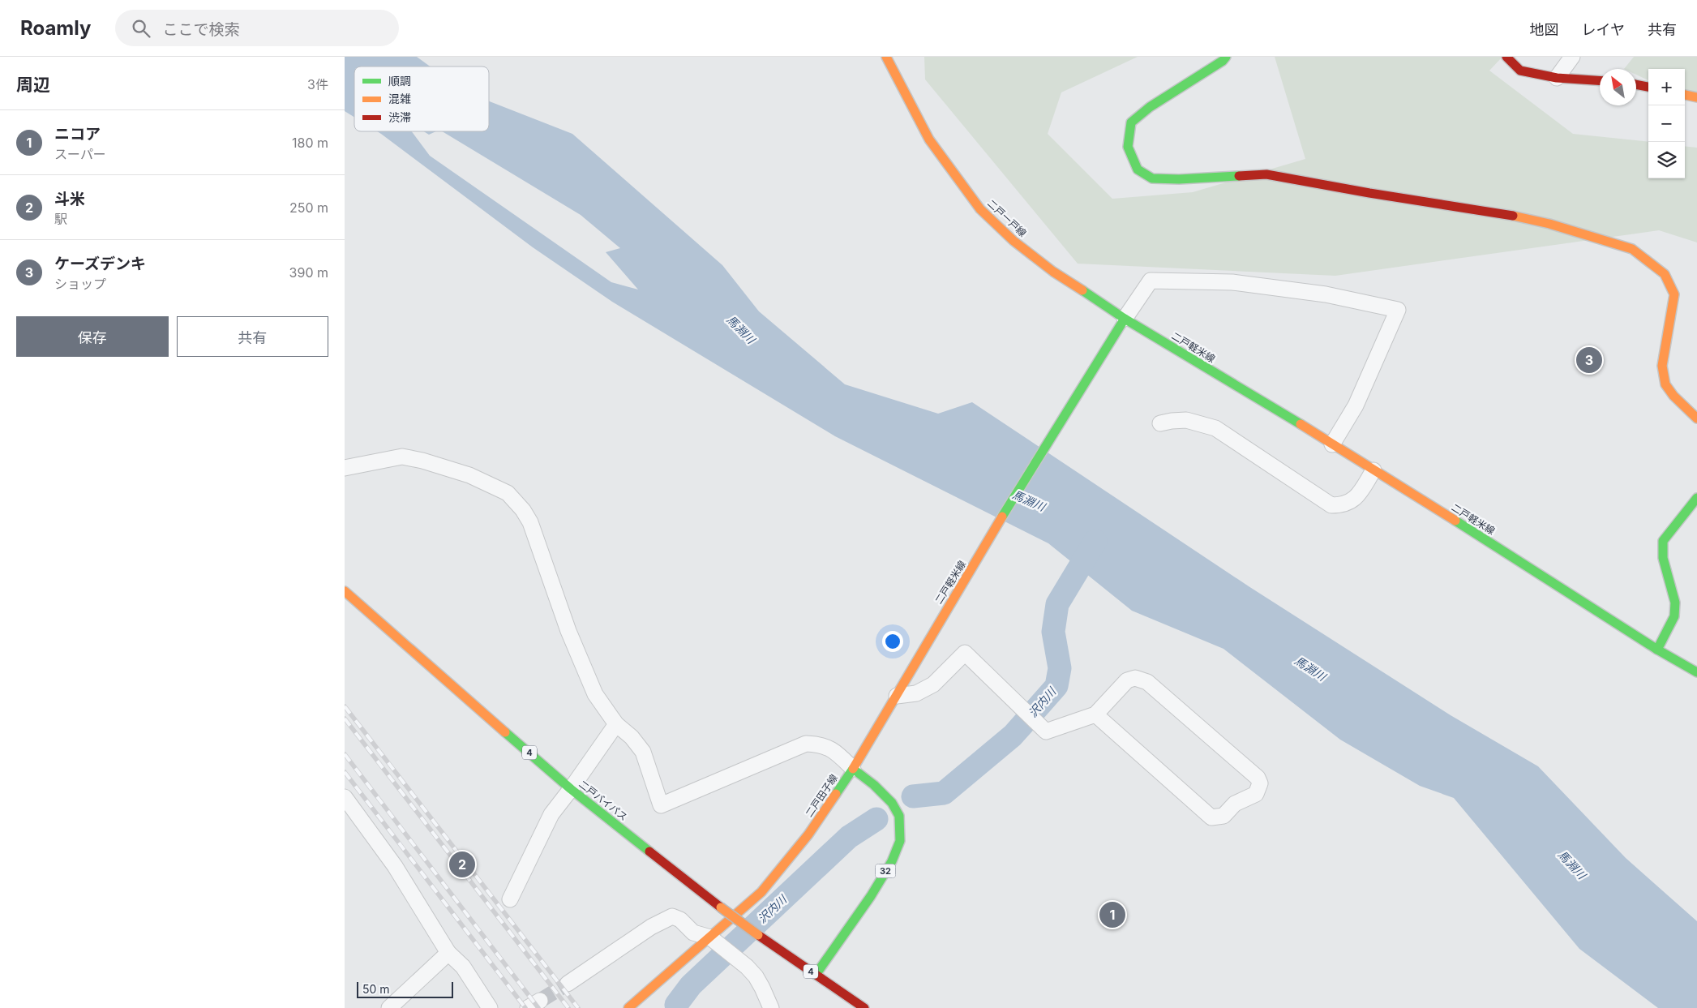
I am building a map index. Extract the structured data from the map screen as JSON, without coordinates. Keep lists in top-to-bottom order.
{
  "streets": {
    "main road": [
      "二戸一戸線",
      "二戸軽米線",
      "4",
      "二戸田子線",
      "二戸バイパス",
      "32"
    ]
  },
  "crossings": [
    ["二戸一戸線", "二戸軽米線"],
    ["二戸軽米線", "二戸田子線"],
    ["二戸軽米線", "32"],
    ["二戸田子線", "32"],
    ["二戸バイパス", "32"]
  ],
  "water": ["馬淵川", "沢内川"],
  "legend": ["順調", "混雑", "渋滞"],
  "scale_bar": "50 m",
  "north": "top left",
  "page": {
    "header": "Roamly",
    "search": "ここで検索",
    "nav": ["地図", "レイヤ", "共有"],
    "heading": ["周辺", "3件"],
    "map_buttons": ["+", "−"],
    "list": [
      {
        "mark": "1",
        "name": "ニコア",
        "note": "スーパー",
        "value": "180 m"
      },
      {
        "mark": "2",
        "name": "斗米",
        "note": "駅",
        "value": "250 m"
      },
      {
        "mark": "3",
        "name": "ケーズデンキ",
        "note": "ショップ",
        "value": "390 m"
      }
    ],
    "buttons": ["保存", "共有"],
    "pins": ["3", "2", "1"],
    "scale": "50 m"
  }
}
